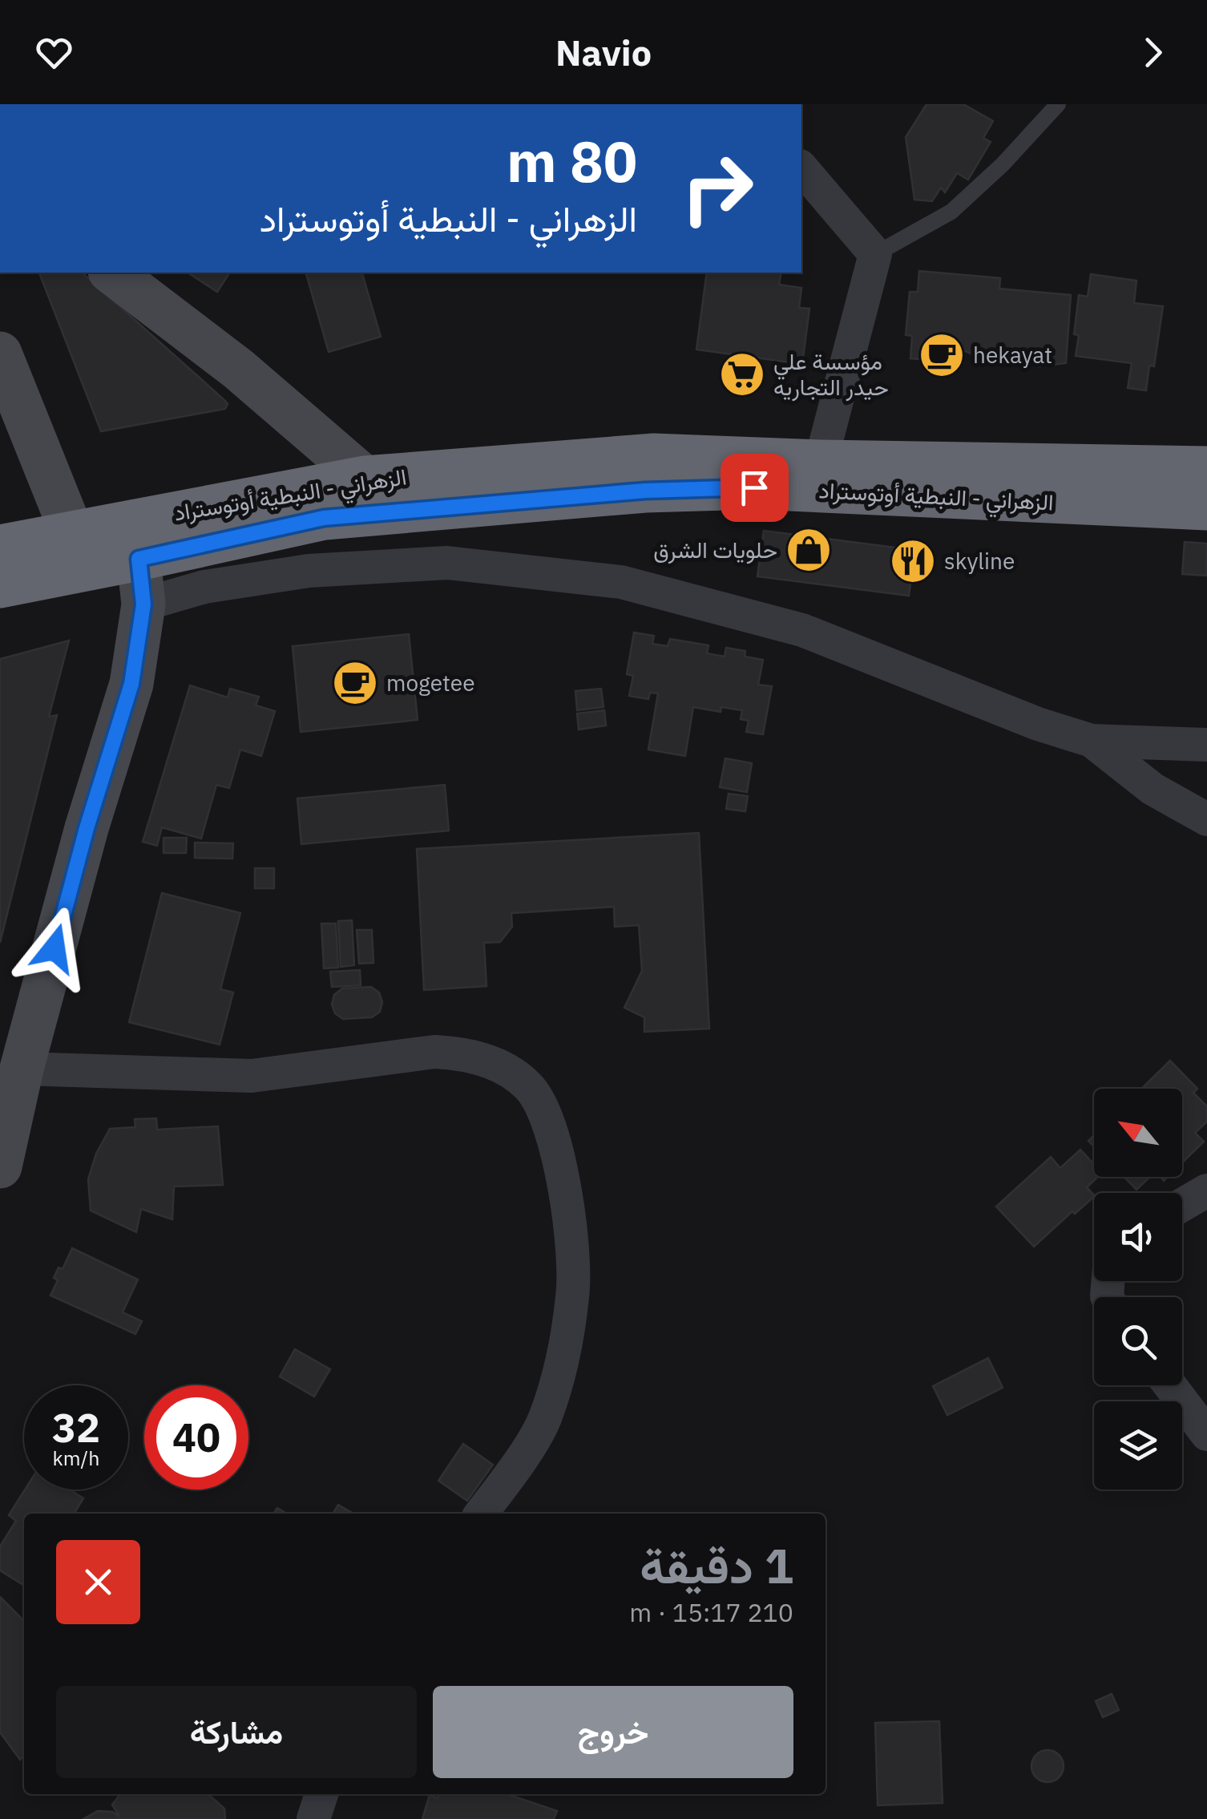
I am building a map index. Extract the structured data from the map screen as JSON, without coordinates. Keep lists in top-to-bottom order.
{
  "streets": {
    "highway": ["الزهراني - النبطية أوتوستراد"]
  },
  "places": {
    "cafe": ["hekayat", "mogetee"],
    "supermarket": ["مؤسسة علي حيدر التجاريه"],
    "shop": ["حلويات الشرق"],
    "restaurant": ["skyline"]
  },
  "north": "top left",
  "page": {
    "header": "Navio",
    "turn": ["80 m", "الزهراني - النبطية أوتوستراد"],
    "speed": "32 km/h",
    "limit": "40",
    "heading": ["1 دقيقة", "210 m · 15:17"],
    "buttons": ["خروج", "مشاركة"]
  }
}
